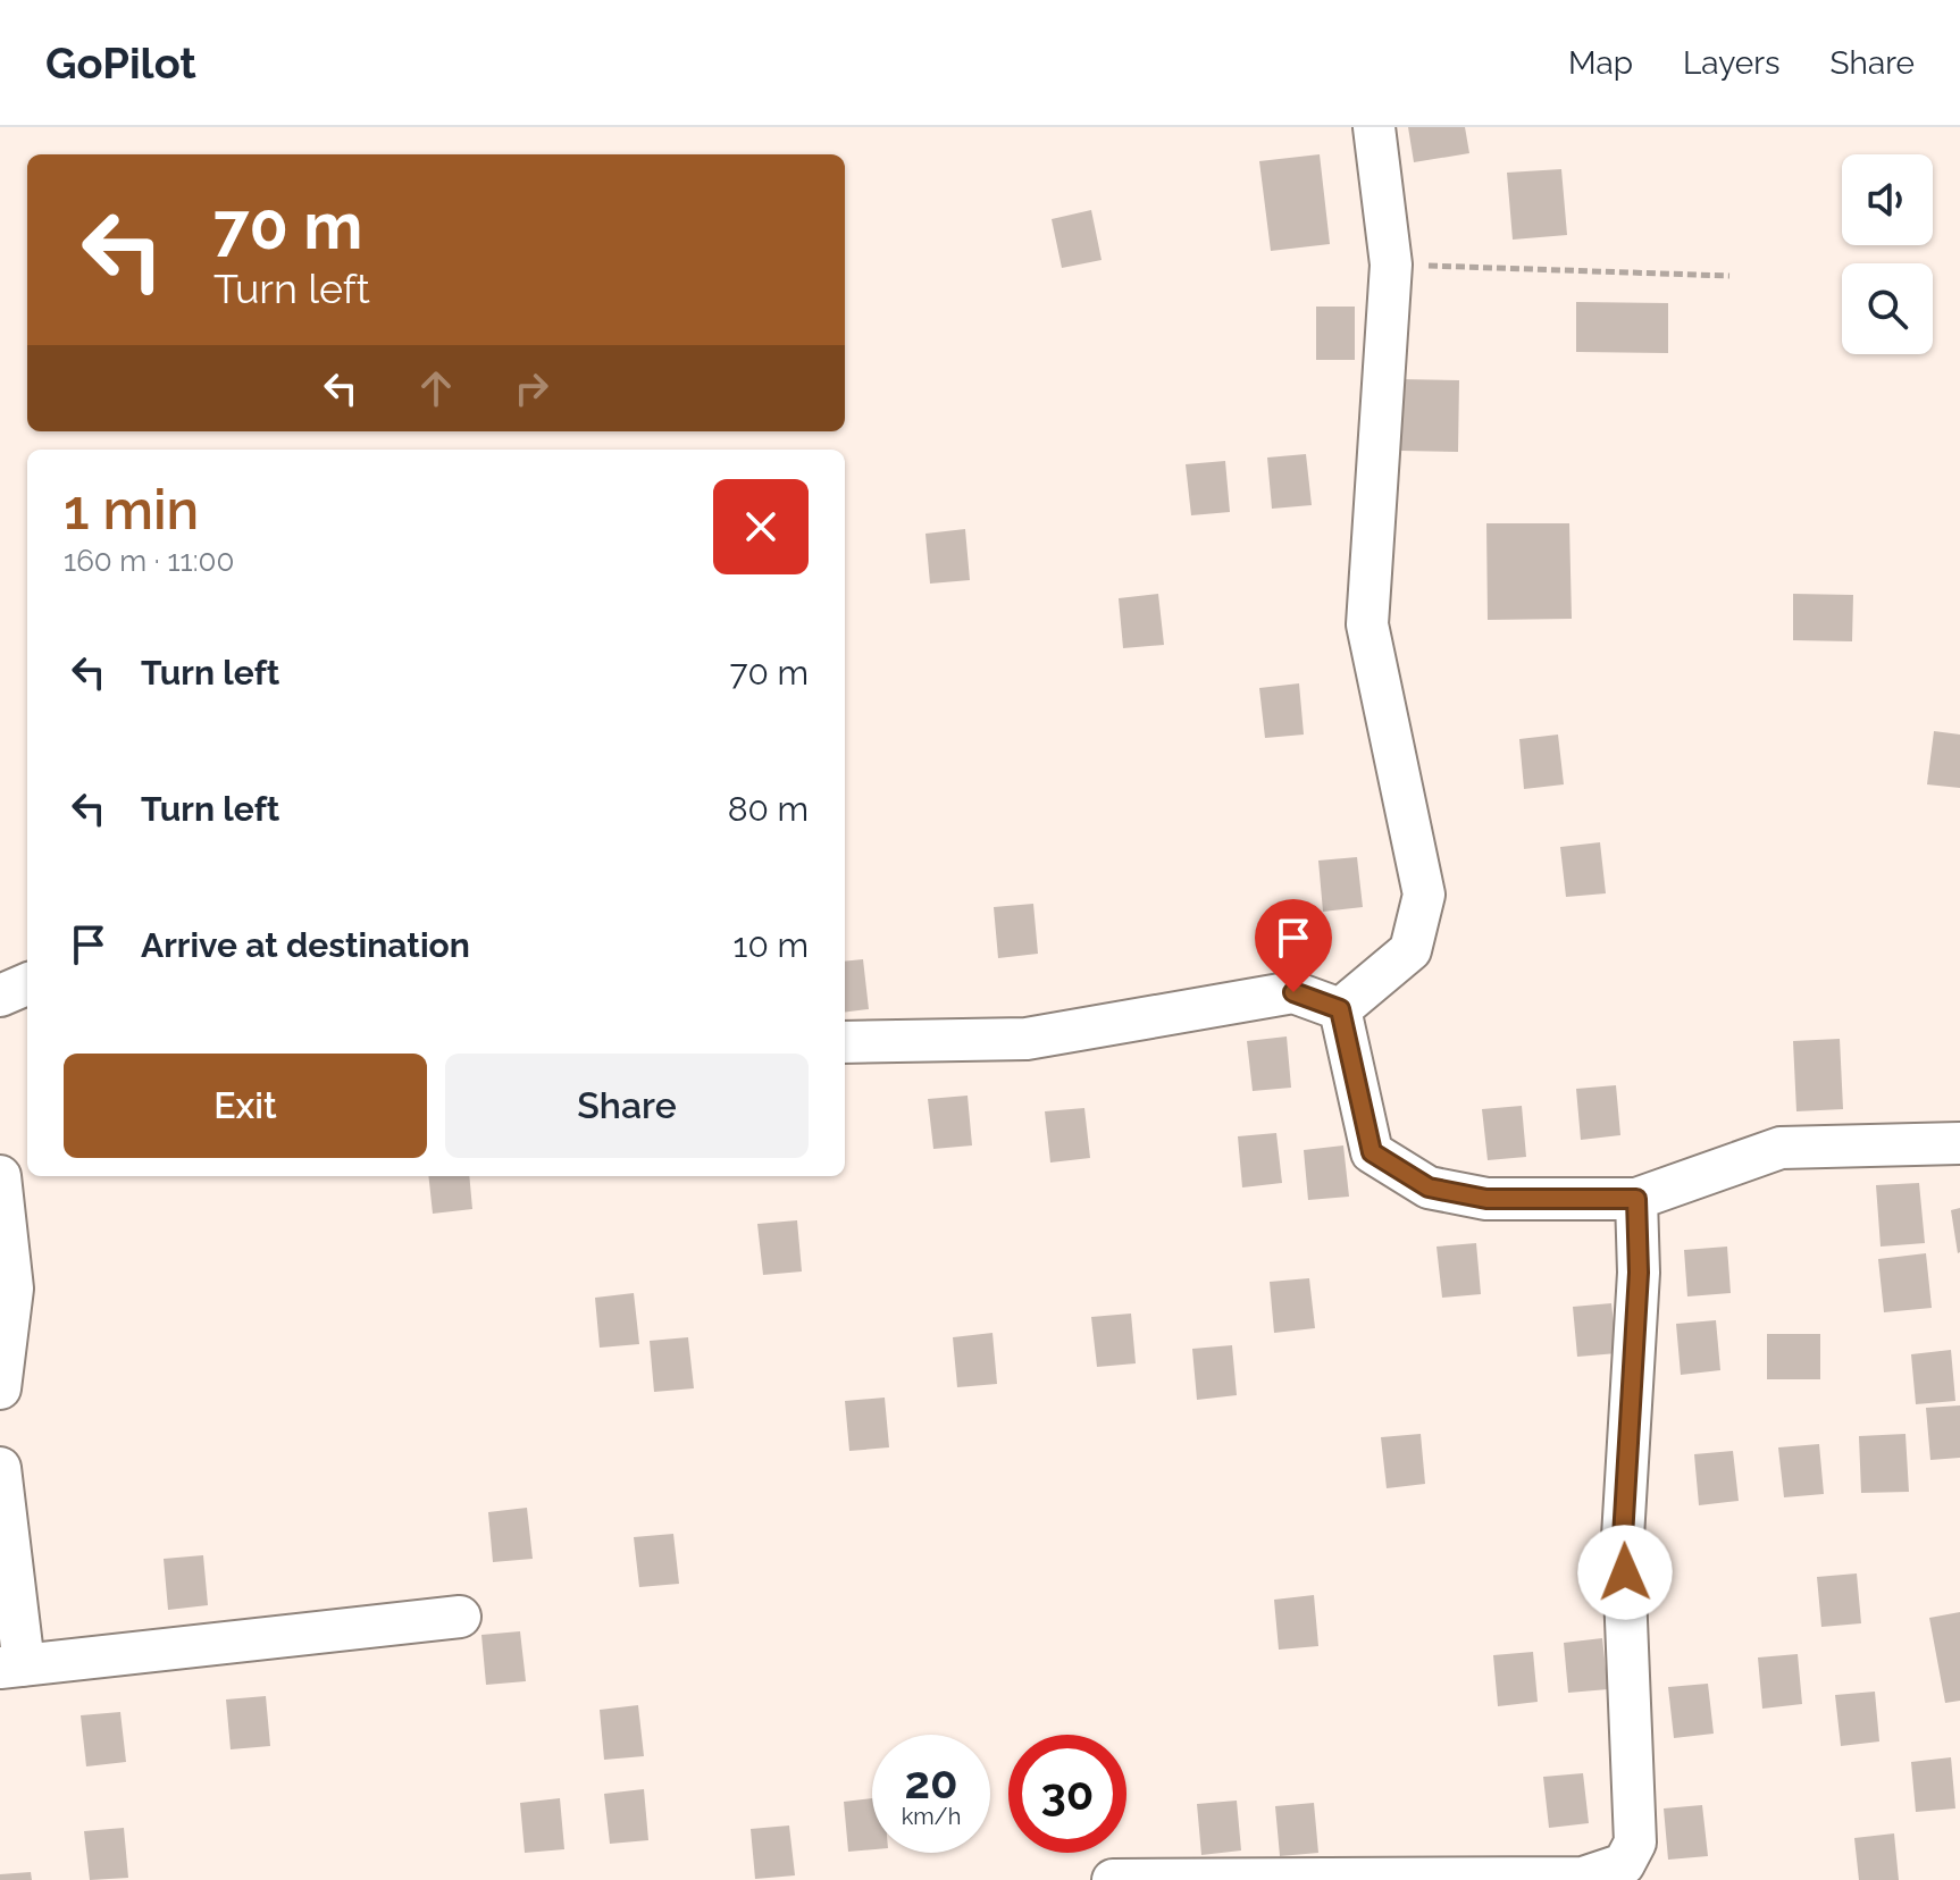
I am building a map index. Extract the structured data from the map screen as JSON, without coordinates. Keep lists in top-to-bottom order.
{
  "page": {
    "header": "GoPilot",
    "nav": ["Map", "Layers", "Share"],
    "turn": ["70 m", "Turn left"],
    "heading": ["1 min", "160 m · 11:00"],
    "list": [
      {
        "name": "Turn left",
        "value": "70 m"
      },
      {
        "name": "Turn left",
        "value": "80 m"
      },
      {
        "name": "Arrive at destination",
        "value": "10 m"
      }
    ],
    "buttons": ["Exit", "Share"],
    "speed": "20 km/h",
    "limit": "30"
  }
}
